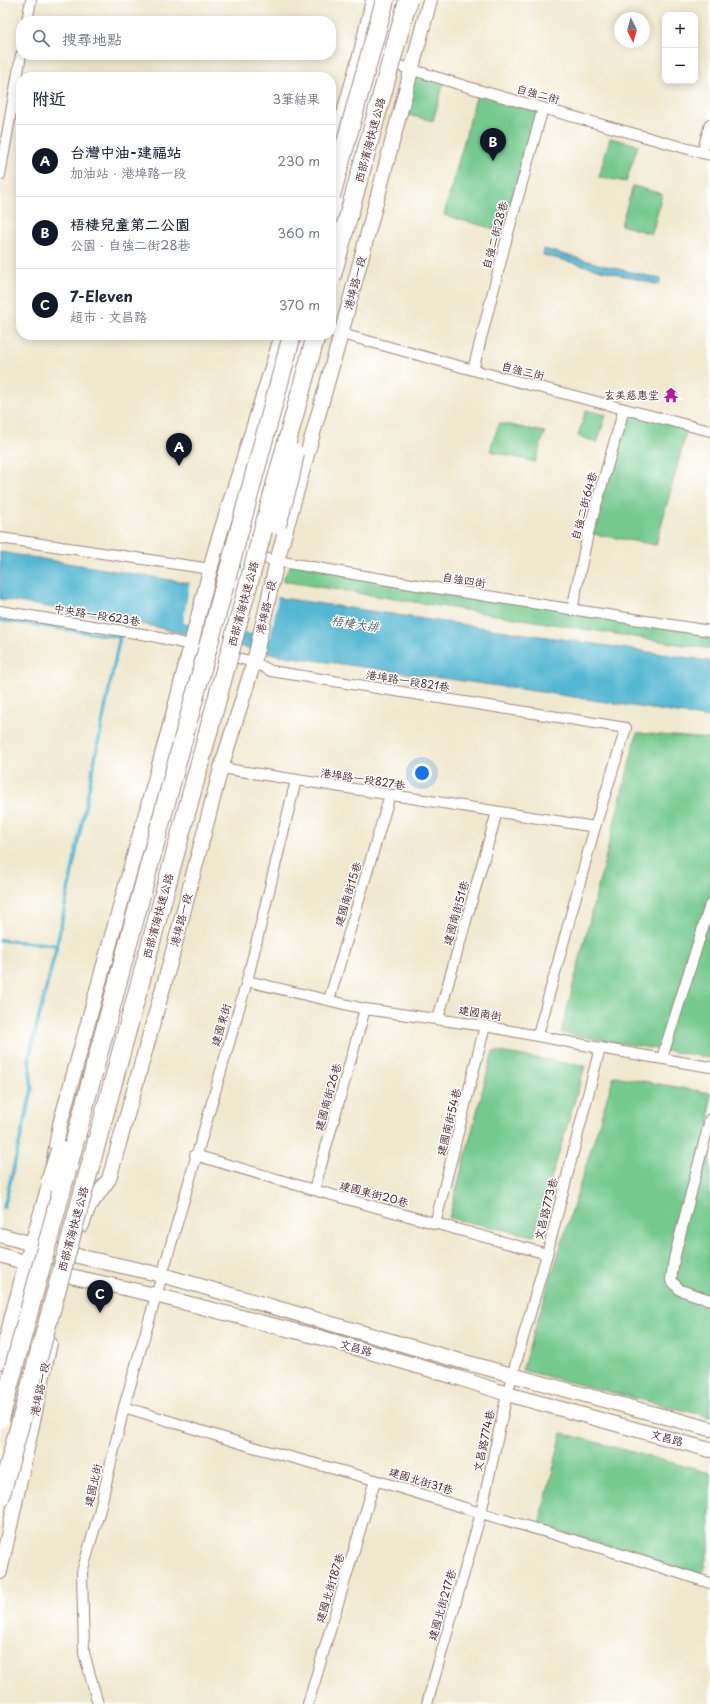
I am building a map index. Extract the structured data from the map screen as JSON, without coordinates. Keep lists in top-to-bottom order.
{
  "streets": {
    "highway": ["西部濱海快速公路"],
    "street": [
      "自強二街",
      "自強二街28巷",
      "港埠路一段",
      "自強三街",
      "自強二街64巷",
      "自強四街",
      "中央路一段623巷",
      "港埠路一段821巷",
      "港埠路一段827巷",
      "建國南街15巷",
      "建國南街51巷",
      "建國南街",
      "建國東街",
      "建國南街26巷",
      "建國南街54巷",
      "建國東街20巷",
      "文昌路773巷",
      "文昌路",
      "文昌路774巷",
      "建國北街31巷",
      "建國北街",
      "建國北街187巷",
      "建國北街217巷"
    ]
  },
  "crossings": [
    ["自強二街", "自強二街28巷"],
    ["自強二街", "港埠路一段"],
    ["西部濱海快速公路", "港埠路一段"],
    ["自強二街28巷", "自強三街"],
    ["港埠路一段", "自強三街"],
    ["港埠路一段", "自強四街"],
    ["港埠路一段", "中央路一段623巷"],
    ["港埠路一段", "港埠路一段821巷"],
    ["港埠路一段", "港埠路一段827巷"],
    ["港埠路一段", "文昌路"],
    ["自強三街", "自強二街64巷"],
    ["自強二街64巷", "自強四街"],
    ["中央路一段623巷", "港埠路一段821巷"],
    ["港埠路一段821巷", "港埠路一段827巷"],
    ["港埠路一段827巷", "建國南街15巷"],
    ["港埠路一段827巷", "建國南街51巷"],
    ["港埠路一段827巷", "建國東街"],
    ["建國南街15巷", "建國南街"],
    ["建國南街51巷", "建國南街"],
    ["建國南街", "建國東街"],
    ["建國南街", "建國南街26巷"],
    ["建國南街", "建國南街54巷"],
    ["建國南街", "文昌路773巷"],
    ["建國東街", "建國東街20巷"],
    ["建國東街", "文昌路"],
    ["建國東街", "建國北街"],
    ["建國南街26巷", "建國東街20巷"],
    ["建國南街54巷", "建國東街20巷"],
    ["建國東街20巷", "文昌路773巷"],
    ["文昌路773巷", "文昌路"],
    ["文昌路773巷", "文昌路774巷"],
    ["文昌路", "文昌路774巷"],
    ["文昌路", "建國北街"],
    ["文昌路774巷", "建國北街31巷"],
    ["文昌路774巷", "建國北街217巷"],
    ["建國北街31巷", "建國北街"],
    ["建國北街31巷", "建國北街187巷"],
    ["建國北街31巷", "建國北街217巷"]
  ],
  "water": ["梧棲大排"],
  "places": {
    "temple": ["玄美慈惠堂"]
  },
  "north": "bottom",
  "page": {
    "map_buttons": ["+", "−"],
    "search": "搜尋地點",
    "heading": ["附近", "3筆結果"],
    "list": [
      {
        "mark": "A",
        "name": "台灣中油-建福站",
        "note": "加油站 · 港埠路一段",
        "value": "230 m"
      },
      {
        "mark": "B",
        "name": "梧棲兒童第二公園",
        "note": "公園 · 自強二街28巷",
        "value": "360 m"
      },
      {
        "mark": "C",
        "name": "7-Eleven",
        "note": "超市 · 文昌路",
        "value": "370 m"
      }
    ],
    "pins": ["B", "A", "C"]
  }
}
